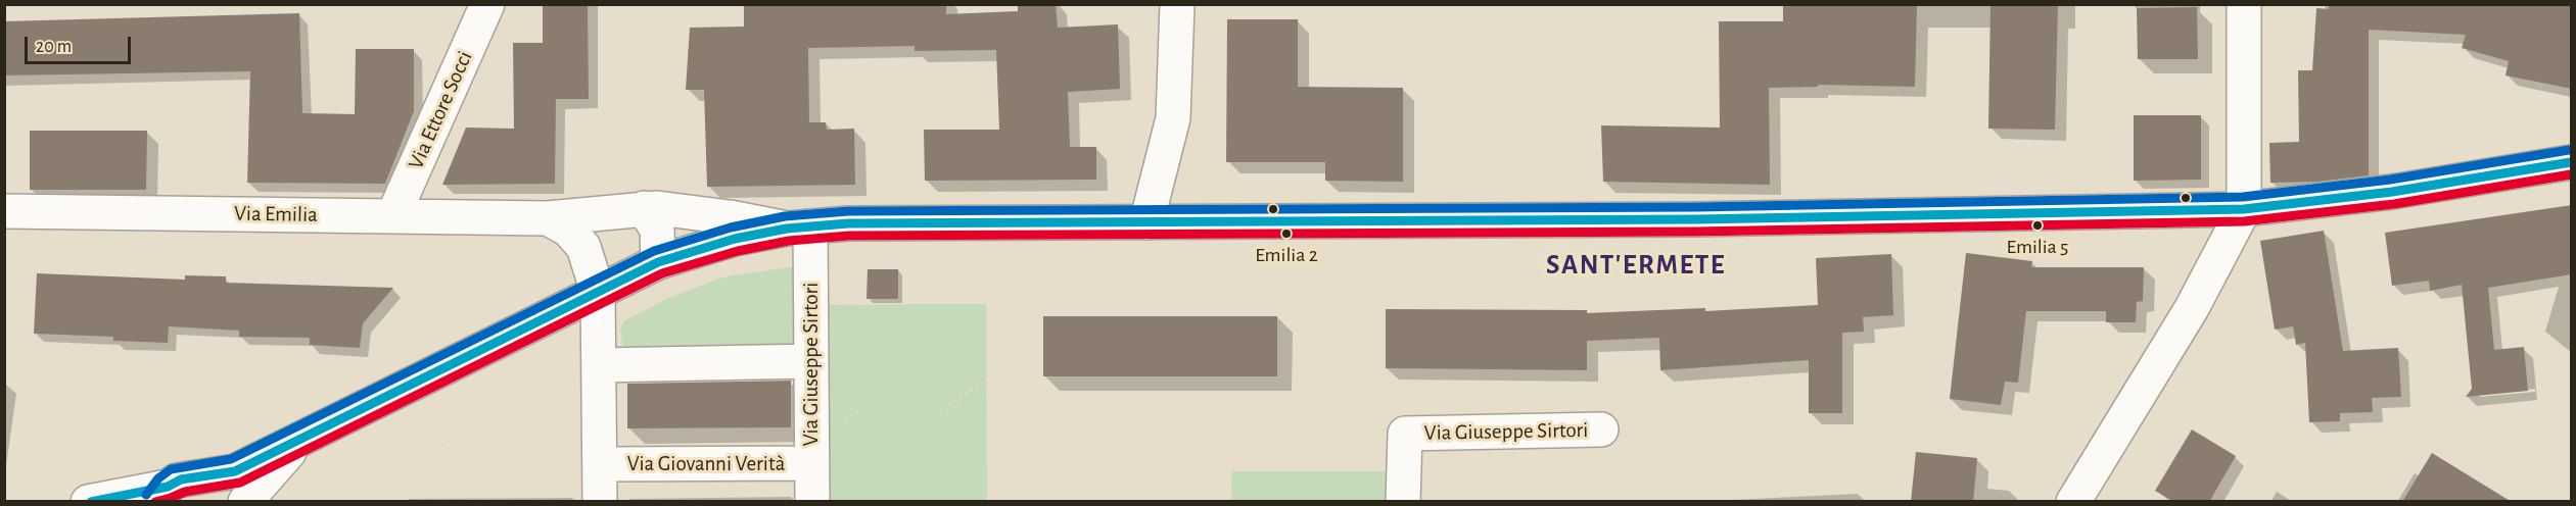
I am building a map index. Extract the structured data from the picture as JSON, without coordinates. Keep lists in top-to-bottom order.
{
  "streets": {
    "street": [
      "Via Ettore Socci",
      "Via Emilia",
      "Via Giuseppe Sirtori",
      "Via Giovanni Verità"
    ]
  },
  "crossings": [
    ["Via Ettore Socci", "Via Emilia"],
    ["Via Emilia", "Via Giuseppe Sirtori"],
    ["Via Giuseppe Sirtori", "Via Giovanni Verità"]
  ],
  "districts": ["SANT'ERMETE"],
  "places": ["Emilia 5", "Emilia 2"],
  "scale_bar": "20 m"
}
